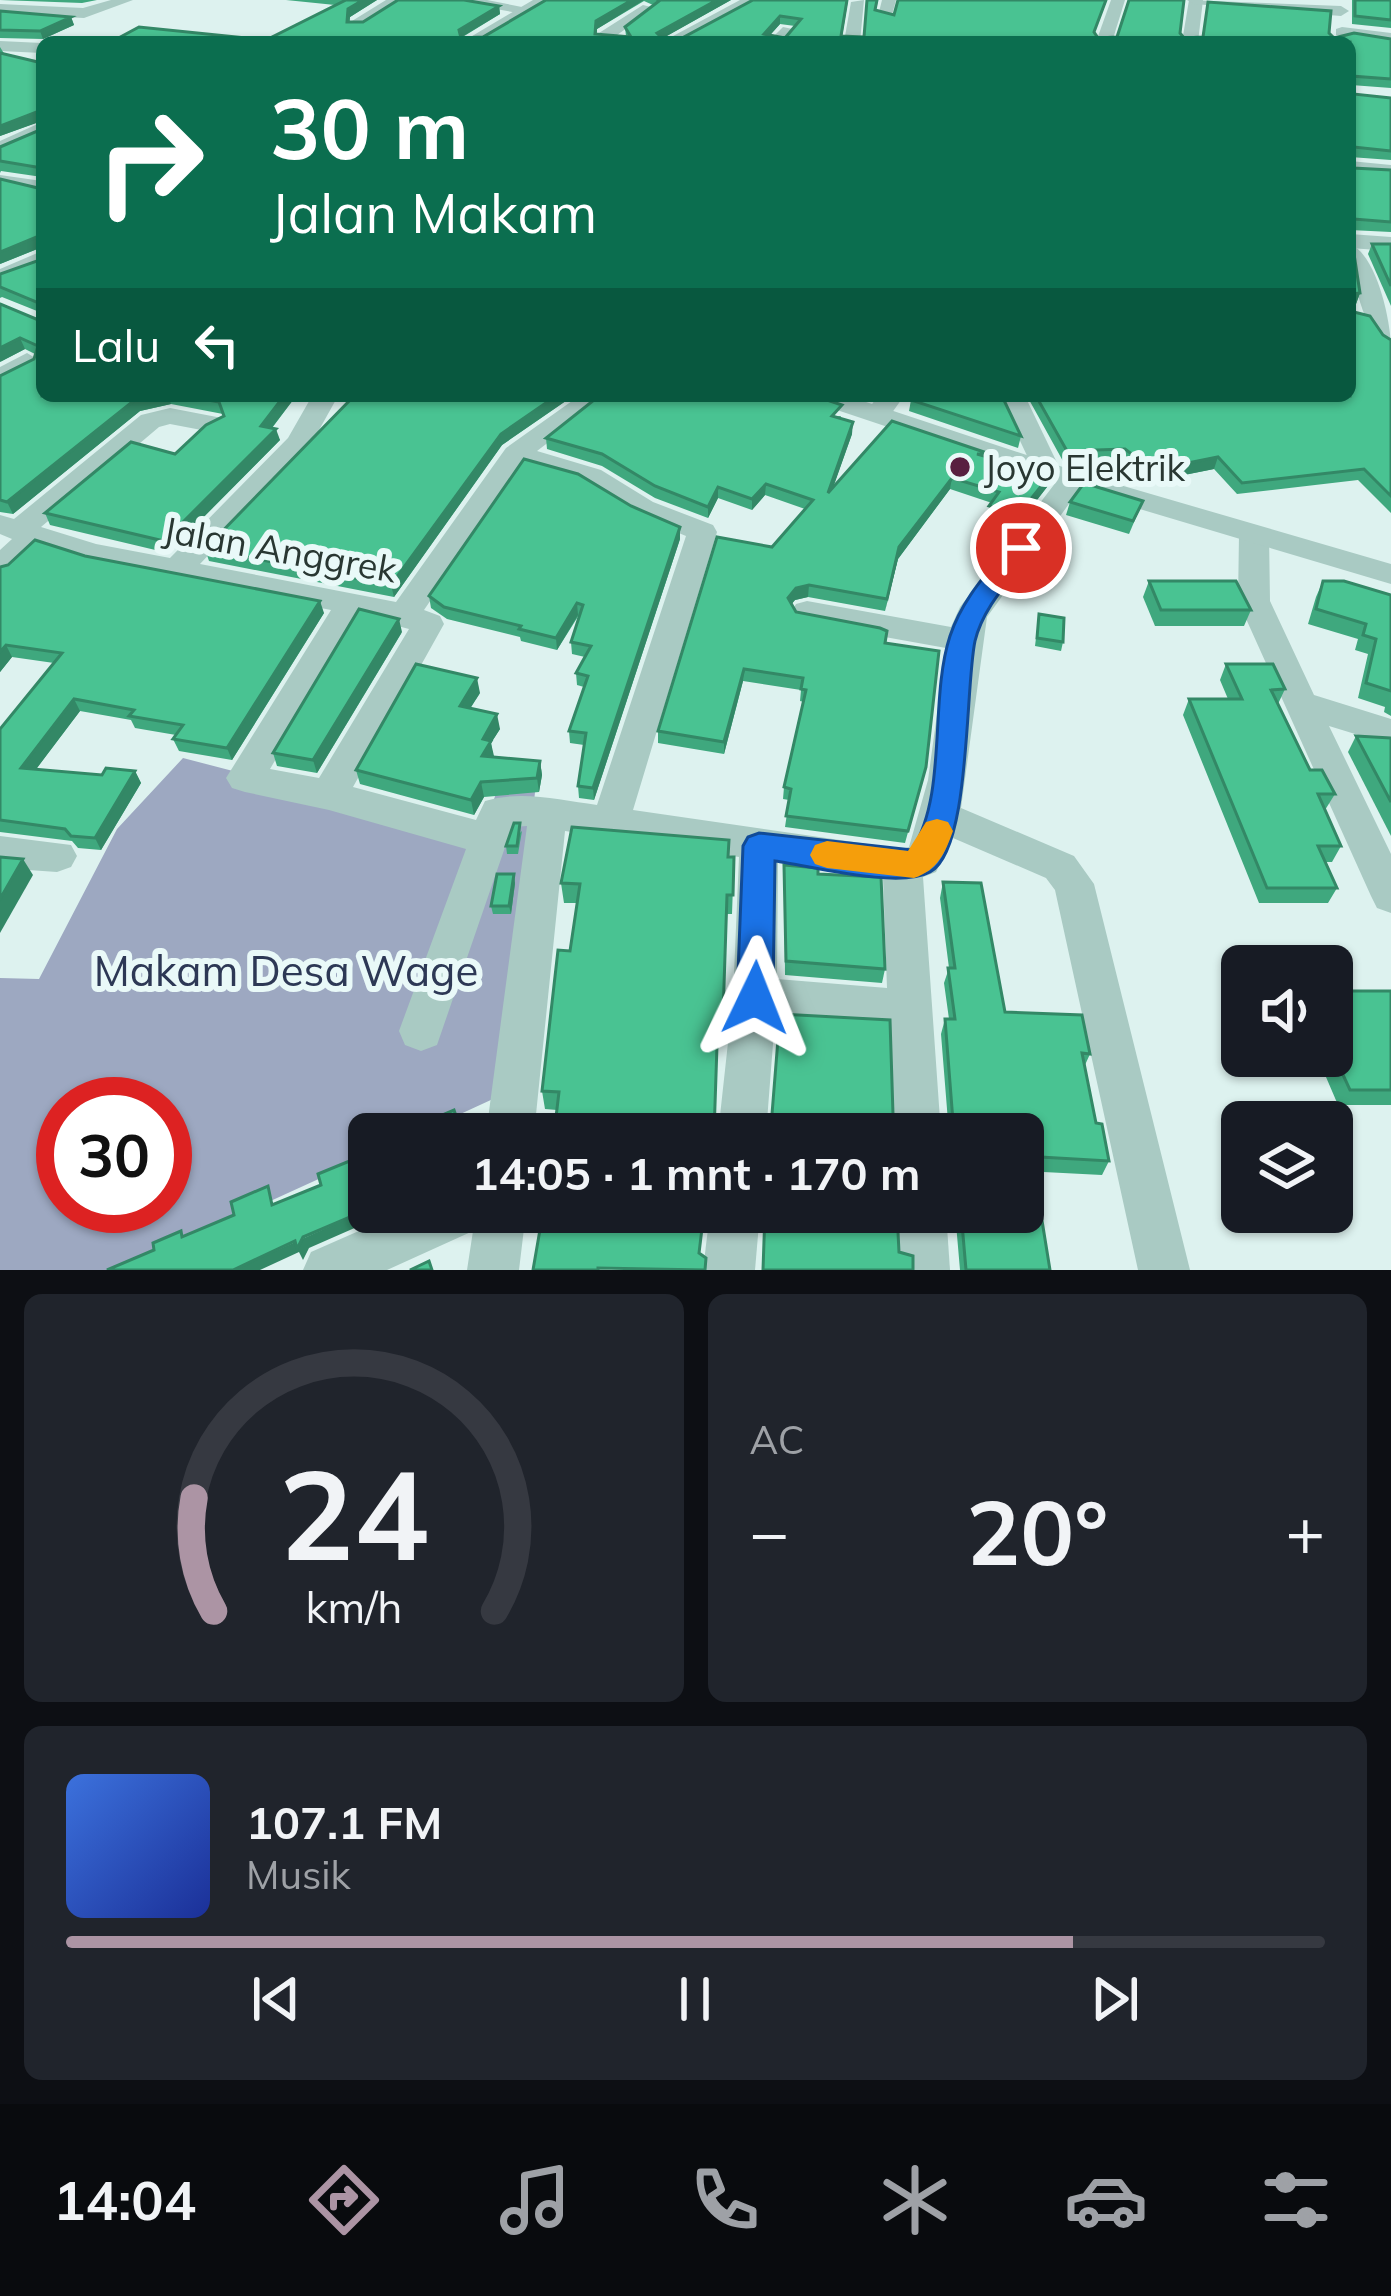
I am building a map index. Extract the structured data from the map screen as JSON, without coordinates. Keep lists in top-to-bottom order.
{
  "streets": {
    "street": ["Jalan Anggrek"]
  },
  "parks": ["Makam Desa Wage"],
  "places": ["Joyo Elektrik"],
  "page": {
    "turn": ["30 m", "Jalan Makam"],
    "then": "Lalu",
    "limit": "30",
    "trip": "14:05 · 1 mnt · 170 m",
    "tile": "AC",
    "heat": ["−", "20°", "+"],
    "song": ["107.1 FM", "Musik"],
    "tabs": "14:04",
    "gauge": ["24", "km/h"]
  }
}
